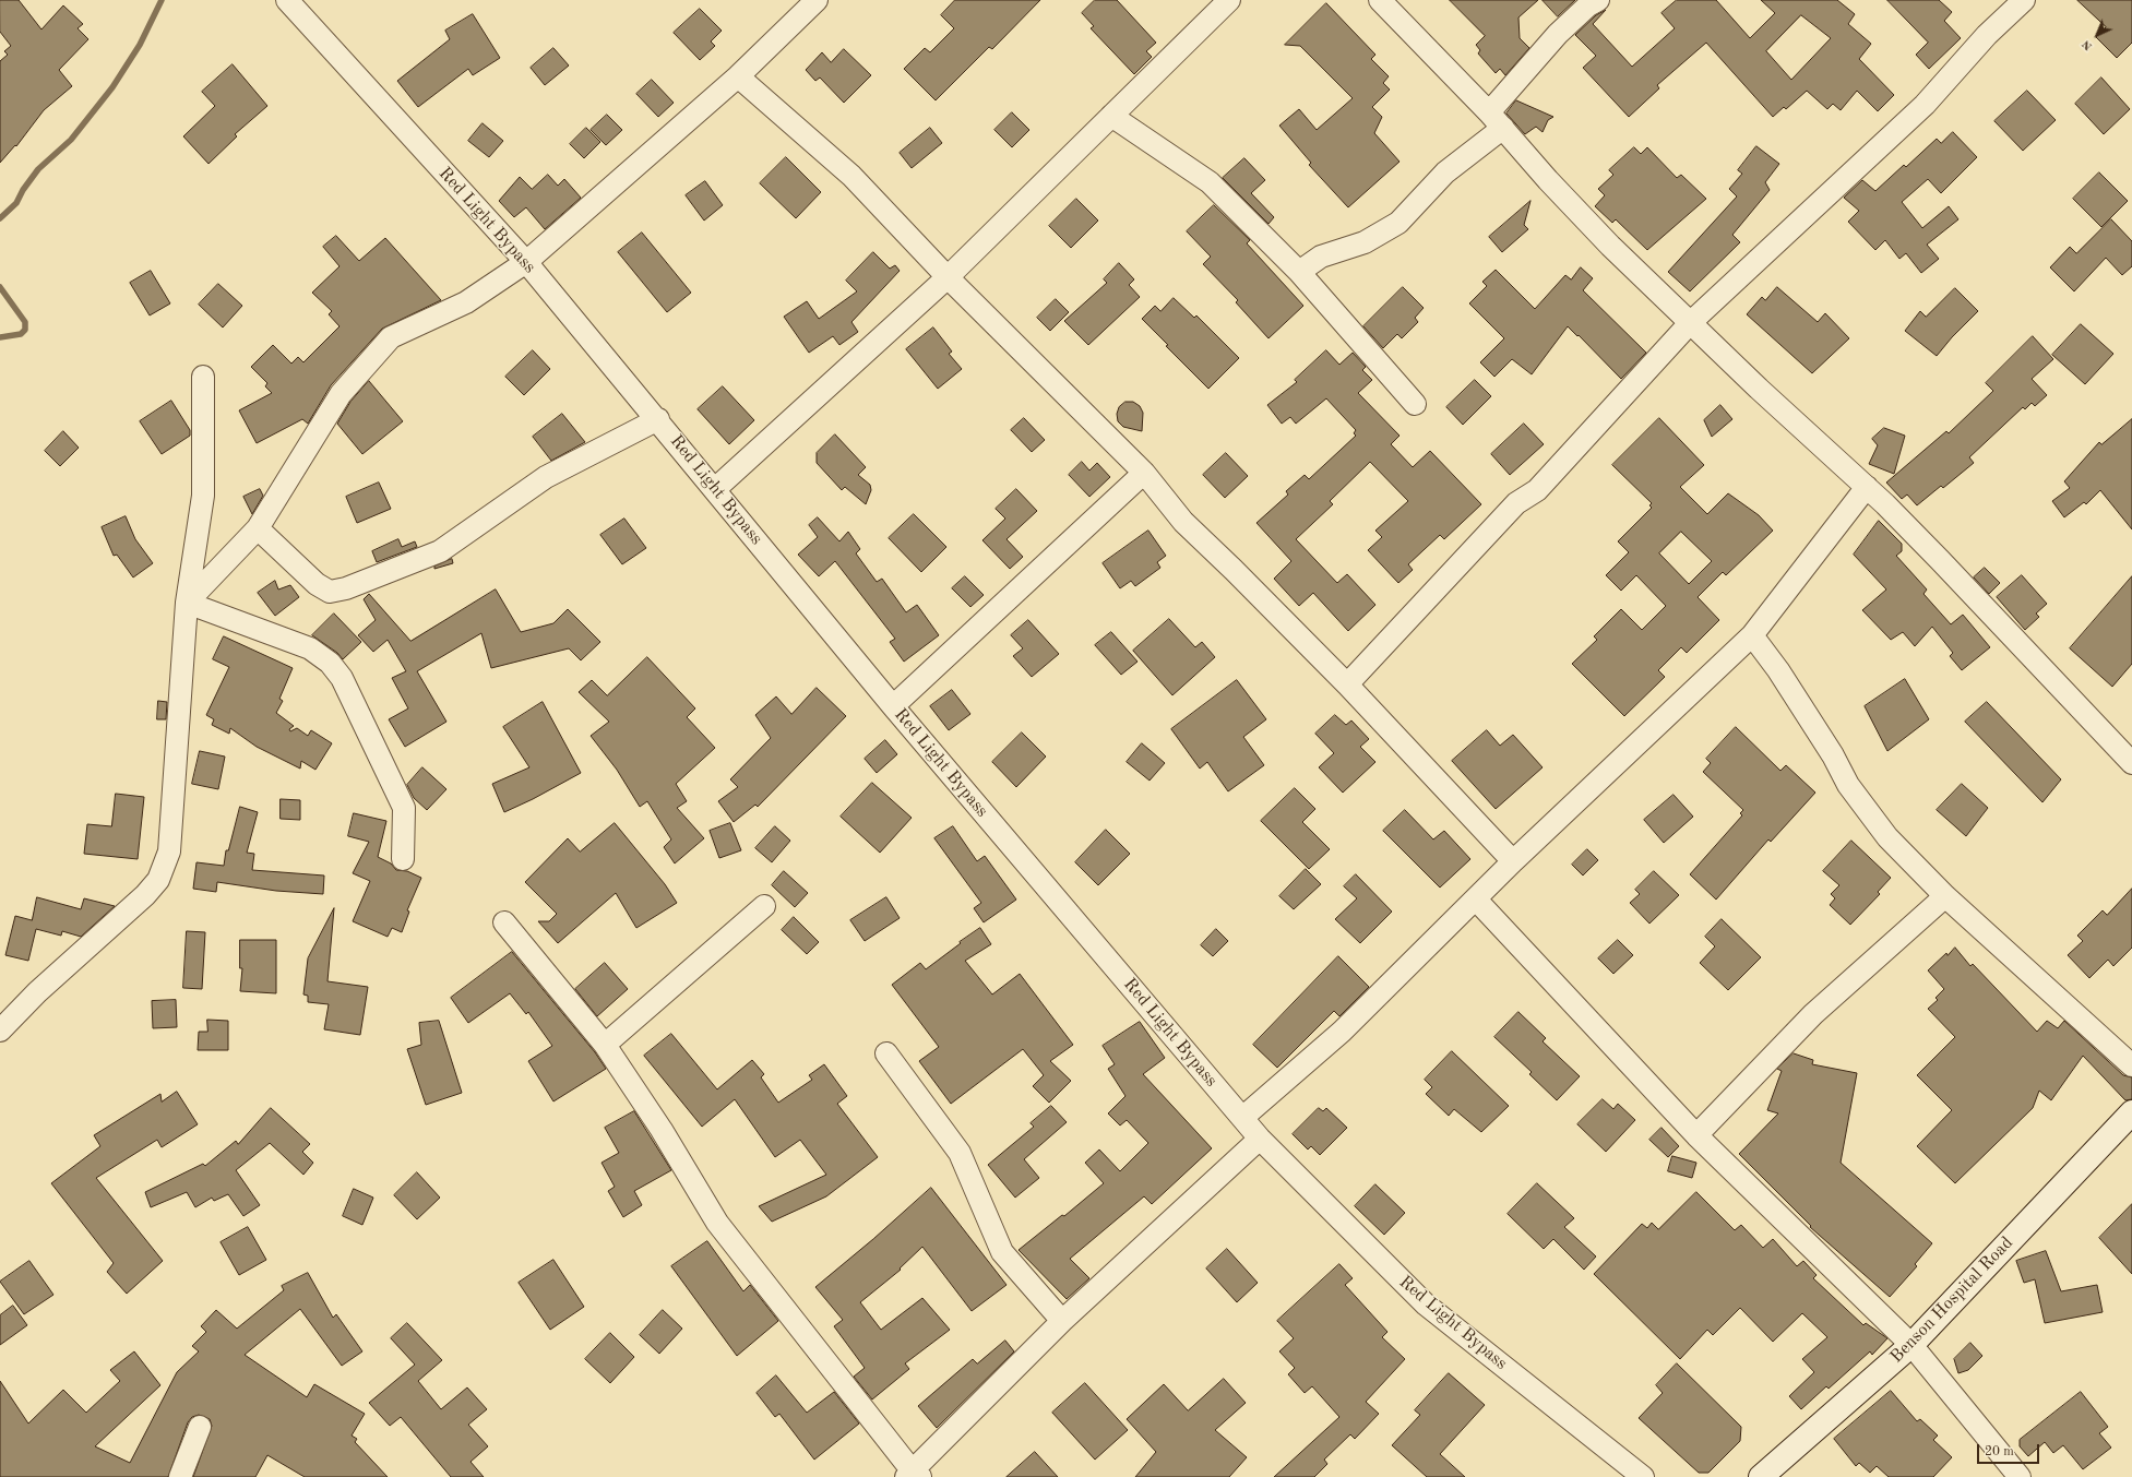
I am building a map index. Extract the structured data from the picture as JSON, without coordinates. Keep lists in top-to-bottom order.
{
  "streets": {
    "street": ["Red Light Bypass", "Benson Hospital Road"]
  },
  "scale_bar": "20 m",
  "north": "bottom left"
}
